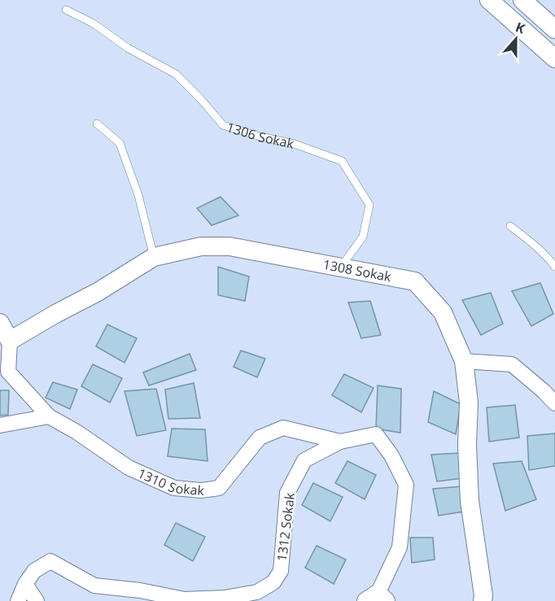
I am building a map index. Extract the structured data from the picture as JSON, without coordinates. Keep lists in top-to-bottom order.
{
  "streets": {
    "street": ["1308 Sokak", "1310 Sokak", "1312 Sokak"],
    "lane": ["1306 Sokak"]
  },
  "crossings": [
    ["1306 Sokak", "1308 Sokak"],
    ["1308 Sokak", "1310 Sokak"],
    ["1310 Sokak", "1312 Sokak"]
  ],
  "north": "top"
}
